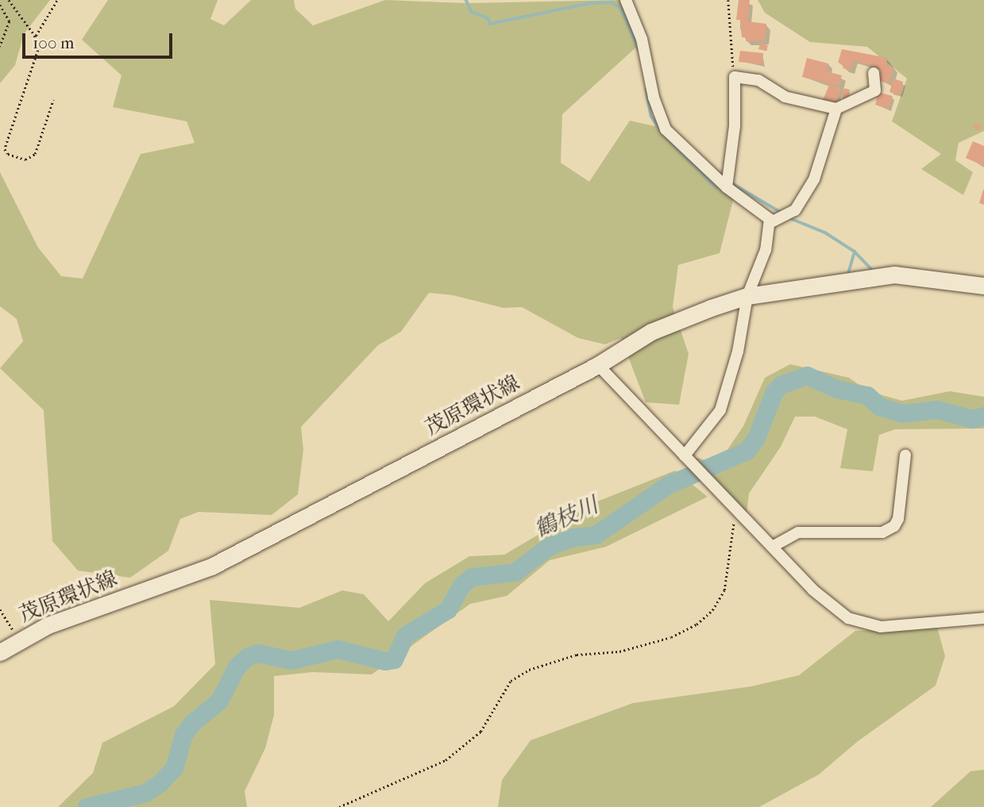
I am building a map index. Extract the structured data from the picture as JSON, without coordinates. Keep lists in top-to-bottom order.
{
  "streets": {
    "main road": ["茂原環状線"]
  },
  "water": ["鶴枝川"],
  "scale_bar": "100 m"
}
